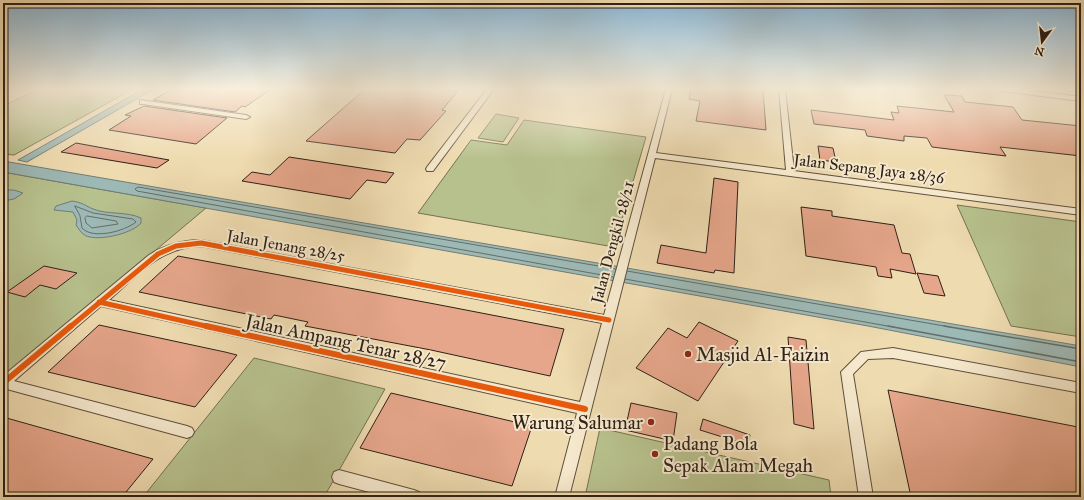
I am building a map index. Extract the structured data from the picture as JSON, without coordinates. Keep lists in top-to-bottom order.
{
  "streets": {
    "street": [
      "Jalan Sepang Jaya 28/36",
      "Jalan Dengkil 28/21",
      "Jalan Jenang 28/25",
      "Jalan Ampang Tenar 28/27"
    ]
  },
  "crossings": [
    ["Jalan Sepang Jaya 28/36", "Jalan Dengkil 28/21"],
    ["Jalan Dengkil 28/21", "Jalan Jenang 28/25"],
    ["Jalan Dengkil 28/21", "Jalan Ampang Tenar 28/27"],
    ["Jalan Jenang 28/25", "Jalan Ampang Tenar 28/27"]
  ],
  "places": ["Masjid Al-Faizin", "Warung Salumar", "Padang Bola Sepak Alam Megah"],
  "north": "bottom"
}
